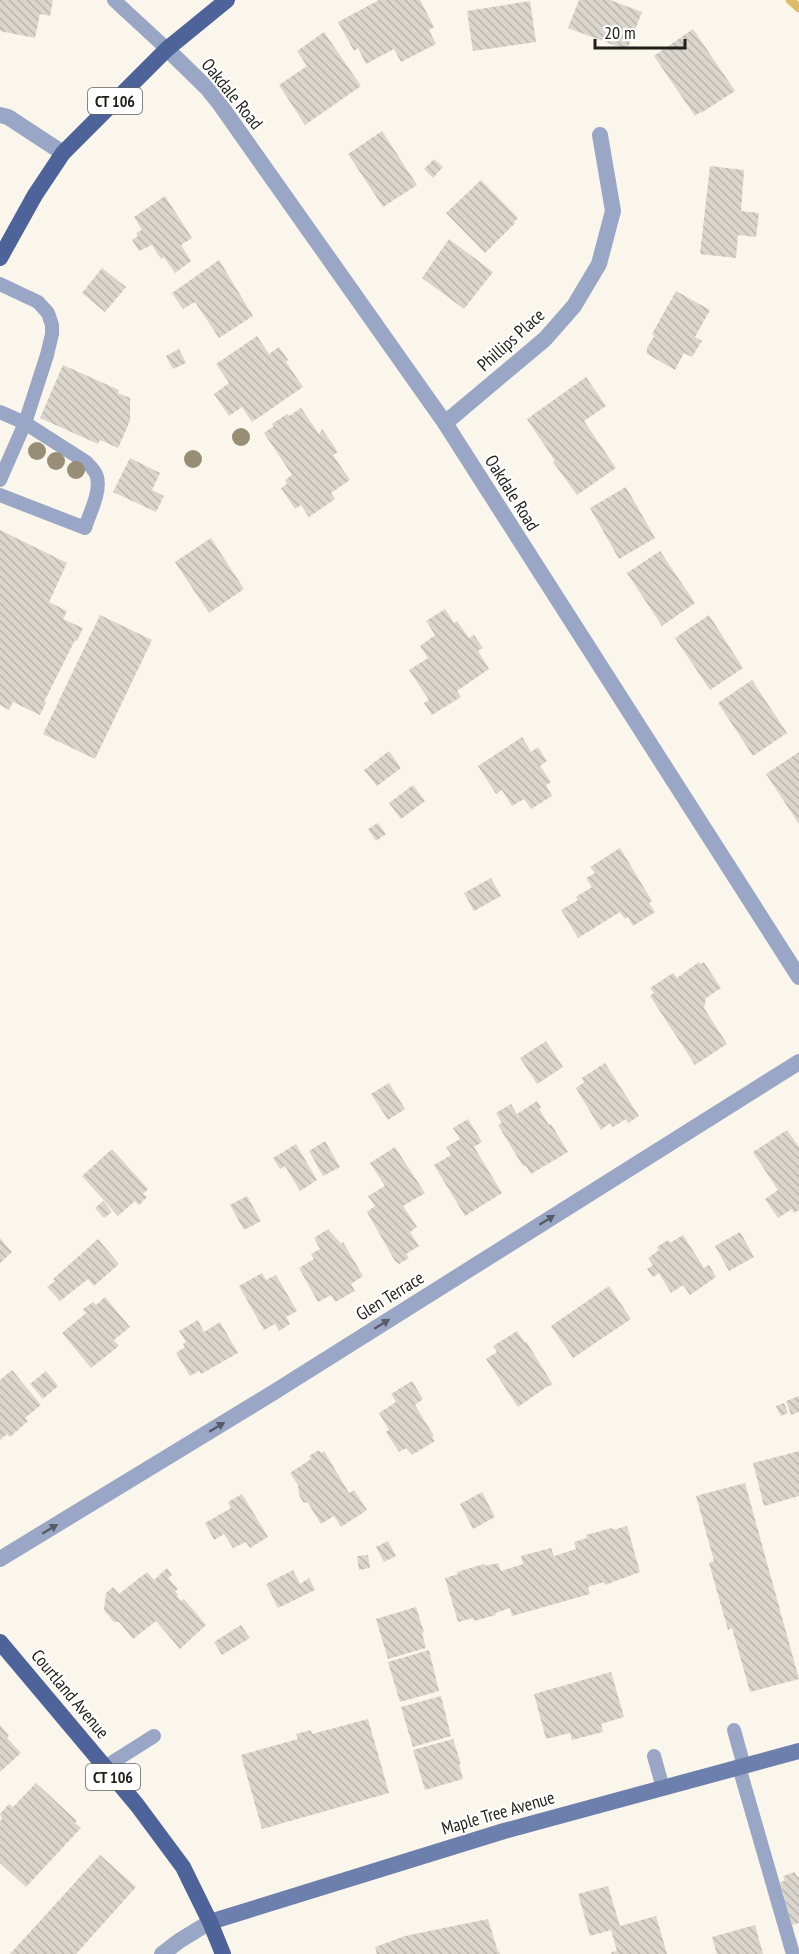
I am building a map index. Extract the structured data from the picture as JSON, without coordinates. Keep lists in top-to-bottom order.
{
  "streets": {
    "main road": ["CT 106", "Courtland Avenue", "Maple Tree Avenue"],
    "street": ["Oakdale Road", "Phillips Place", "Glen Terrace"]
  },
  "crossings": [
    ["Oakdale Road", "CT 106"],
    ["Oakdale Road", "Phillips Place"],
    ["Courtland Avenue", "Maple Tree Avenue"]
  ],
  "one_way": ["Glen Terrace"],
  "scale_bar": "20 m"
}
